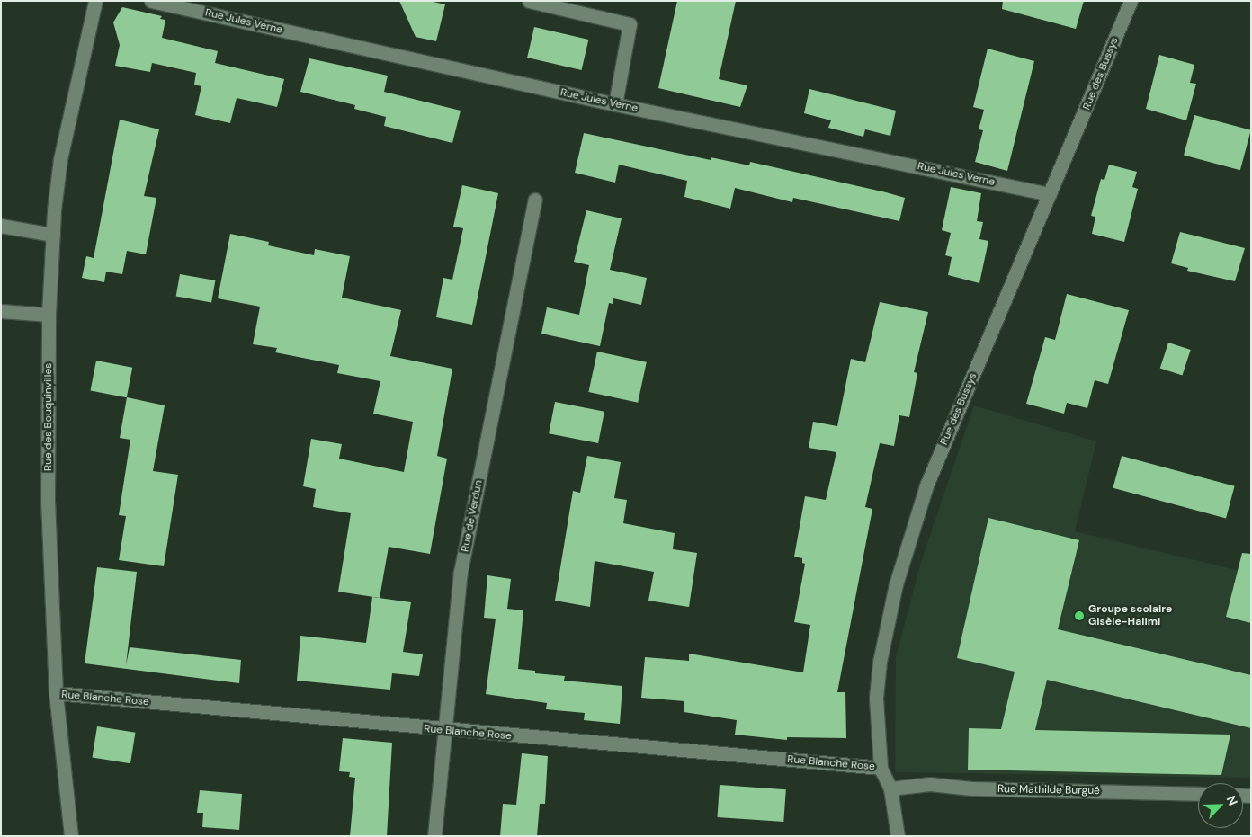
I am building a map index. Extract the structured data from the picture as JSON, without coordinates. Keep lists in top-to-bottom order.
{
  "streets": {
    "street": [
      "Rue Jules Verne",
      "Rue des Bussys",
      "Rue des Bouquinvilles",
      "Rue de Verdun",
      "Rue Blanche Rose",
      "Rue Mathilde Burgué"
    ]
  },
  "crossings": [
    ["Rue Jules Verne", "Rue des Bussys"],
    ["Rue des Bussys", "Rue Blanche Rose"],
    ["Rue des Bussys", "Rue Mathilde Burgué"],
    ["Rue des Bouquinvilles", "Rue Blanche Rose"],
    ["Rue de Verdun", "Rue Blanche Rose"]
  ],
  "places": ["Groupe scolaire Gisèle-Halimi"],
  "north": "top right"
}
